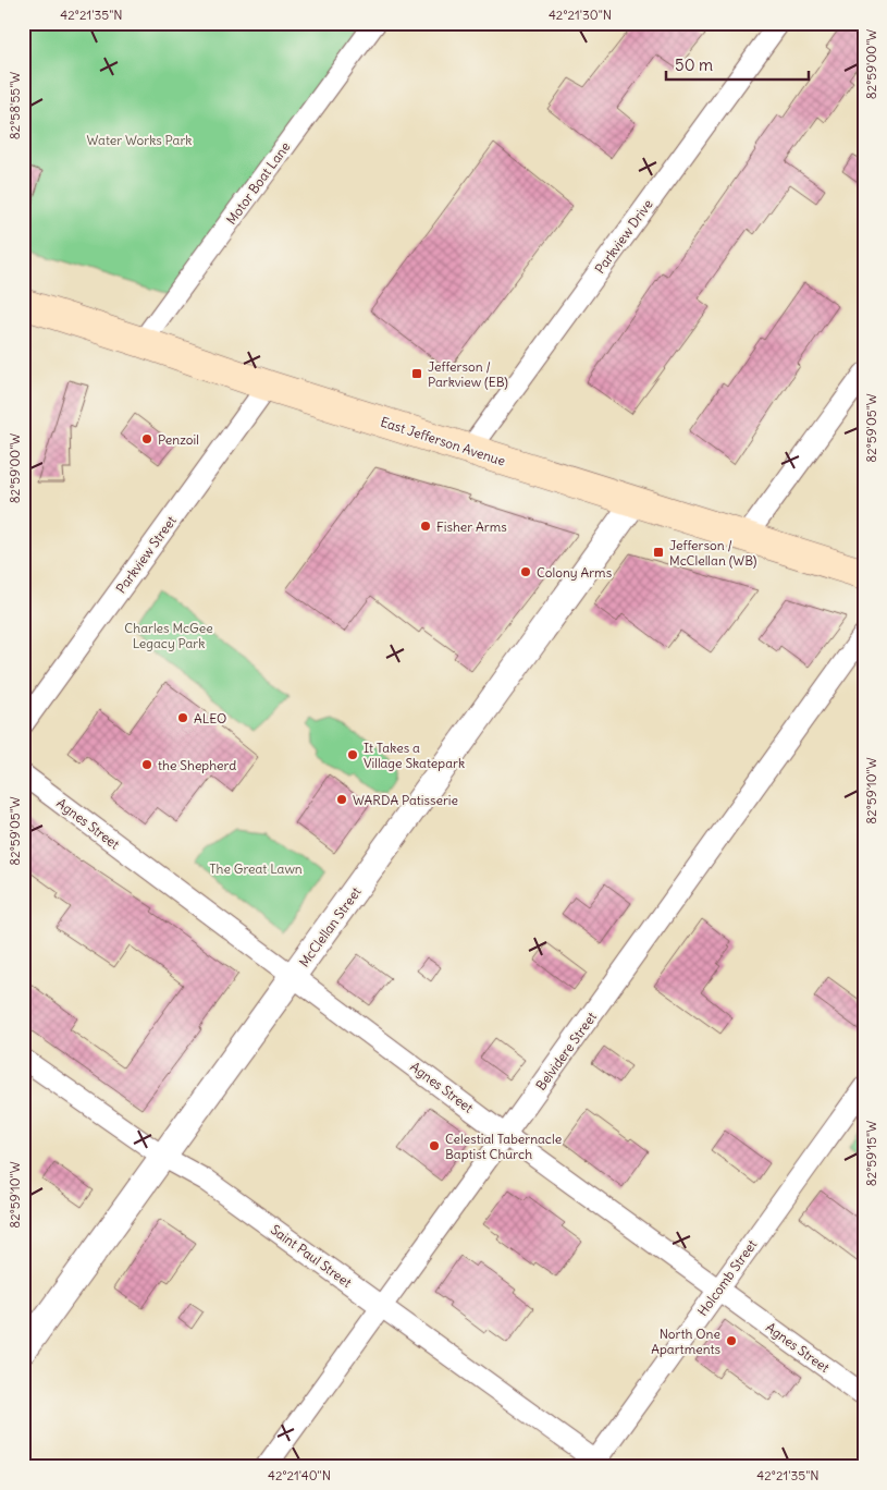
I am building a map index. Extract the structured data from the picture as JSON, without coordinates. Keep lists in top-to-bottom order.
{
  "streets": {
    "main road": ["East Jefferson Avenue"],
    "street": [
      "Motor Boat Lane",
      "Parkview Drive",
      "Parkview Street",
      "Agnes Street",
      "McClellan Street",
      "Belvidere Street",
      "Saint Paul Street",
      "Holcomb Street"
    ]
  },
  "crossings": [
    ["Motor Boat Lane", "East Jefferson Avenue"],
    ["Parkview Drive", "East Jefferson Avenue"],
    ["East Jefferson Avenue", "Parkview Street"],
    ["East Jefferson Avenue", "McClellan Street"],
    ["Agnes Street", "McClellan Street"],
    ["Agnes Street", "Belvidere Street"],
    ["Agnes Street", "Holcomb Street"],
    ["McClellan Street", "Saint Paul Street"],
    ["Belvidere Street", "Saint Paul Street"],
    ["Saint Paul Street", "Holcomb Street"]
  ],
  "parks": ["Water Works Park", "Charles McGee Legacy Park", "The Great Lawn"],
  "places": {
    "transit": ["Jefferson / Parkview (EB)", "Jefferson / McClellan (WB)"],
    "other": [
      "Penzoil",
      "Fisher Arms",
      "Colony Arms",
      "ALEO",
      "It Takes a Village Skatepark",
      "the Shepherd",
      "WARDA Patisserie",
      "Celestial Tabernacle Baptist Church",
      "North One Apartments"
    ]
  },
  "scale_bar": "50 m",
  "coordinates": [
    "42°21'35\"N",
    "42°21'30\"N",
    "82°59'00\"W",
    "82°58'55\"W",
    "82°59'05\"W",
    "82°59'10\"W",
    "82°59'15\"W",
    "42°21'40\"N"
  ]
}
